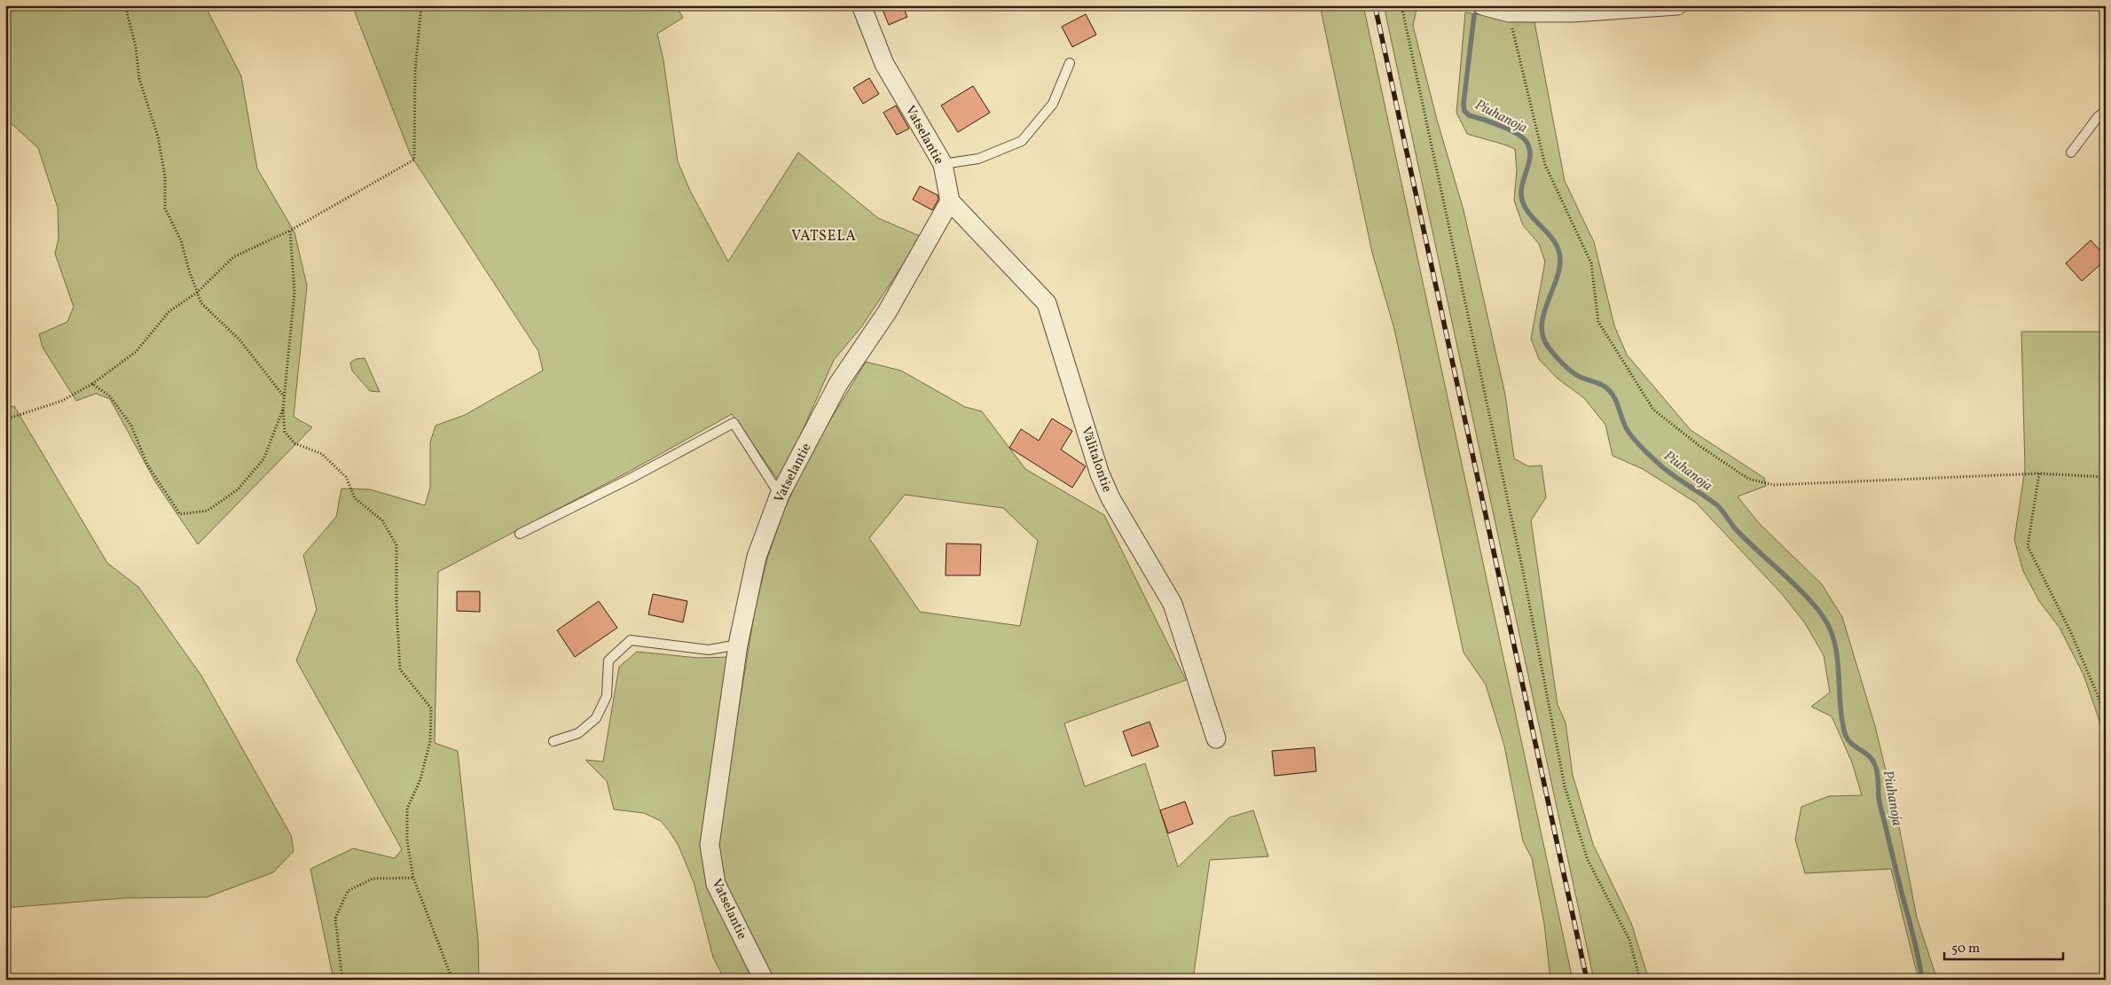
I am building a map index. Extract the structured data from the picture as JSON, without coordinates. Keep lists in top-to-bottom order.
{
  "streets": {
    "street": ["Vatselantie", "Välitalontie"]
  },
  "crossings": [
    ["Vatselantie", "Välitalontie"]
  ],
  "districts": ["VATSELA"],
  "water": ["Piuhanoja"],
  "scale_bar": "50 m"
}
